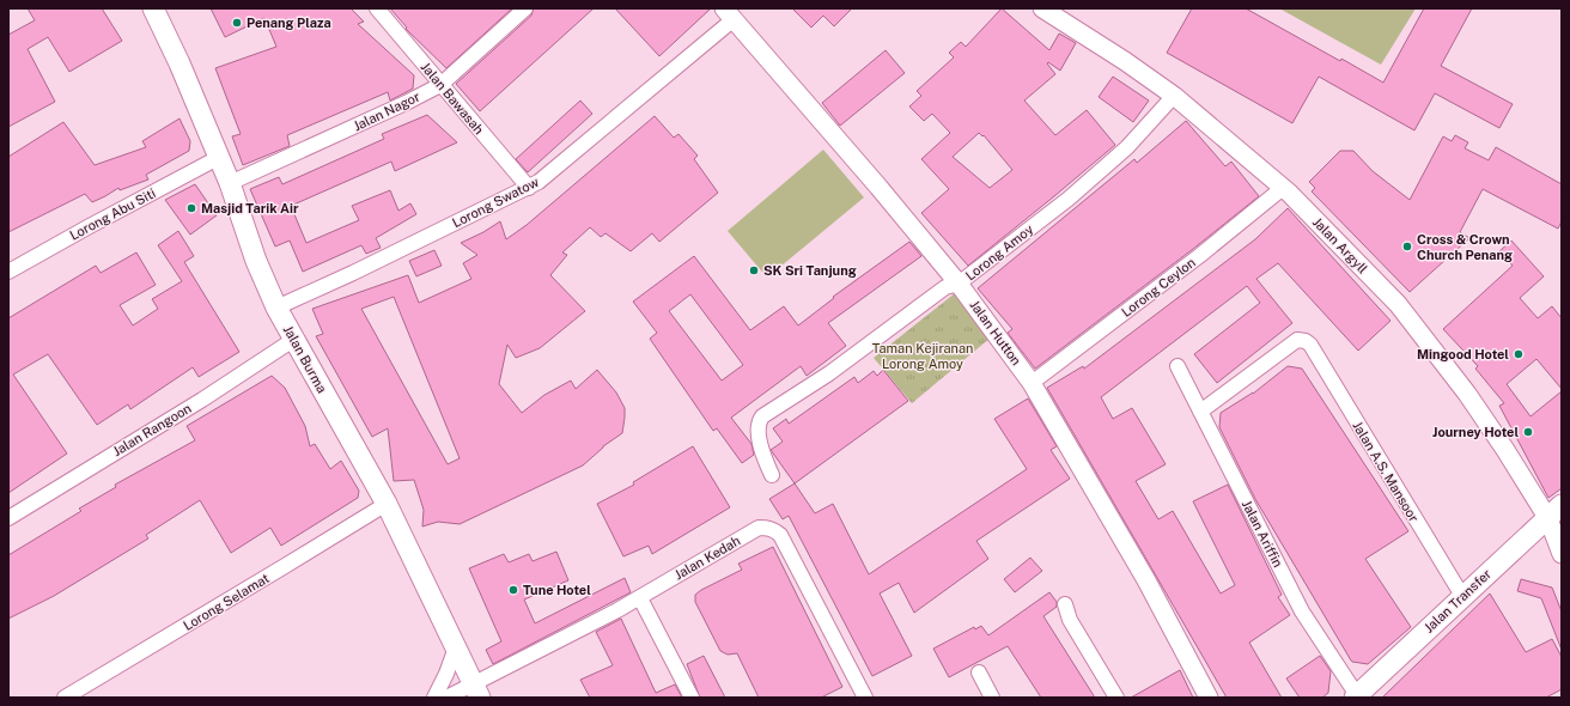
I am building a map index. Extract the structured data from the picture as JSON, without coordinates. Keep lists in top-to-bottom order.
{
  "streets": {
    "main road": ["Jalan Burma", "Jalan Transfer"],
    "street": [
      "Jalan Bawasah",
      "Jalan Nagor",
      "Lorong Swatow",
      "Lorong Abu Siti",
      "Jalan Argyll",
      "Lorong Amoy",
      "Lorong Ceylon",
      "Jalan Hutton",
      "Jalan Rangoon",
      "Jalan A.S. Mansoor",
      "Jalan Ariffin",
      "Jalan Kedah",
      "Lorong Selamat"
    ]
  },
  "crossings": [
    ["Jalan Bawasah", "Jalan Nagor"],
    ["Jalan Bawasah", "Lorong Swatow"],
    ["Jalan Nagor", "Jalan Burma"],
    ["Lorong Swatow", "Jalan Hutton"],
    ["Lorong Swatow", "Jalan Burma"],
    ["Lorong Abu Siti", "Jalan Burma"],
    ["Jalan Argyll", "Lorong Amoy"],
    ["Jalan Argyll", "Lorong Ceylon"],
    ["Jalan Argyll", "Jalan Transfer"],
    ["Lorong Amoy", "Jalan Hutton"],
    ["Lorong Ceylon", "Jalan Hutton"],
    ["Jalan Burma", "Jalan Rangoon"],
    ["Jalan Burma", "Jalan Kedah"],
    ["Jalan Burma", "Lorong Selamat"],
    ["Jalan A.S. Mansoor", "Jalan Ariffin"],
    ["Jalan A.S. Mansoor", "Jalan Transfer"],
    ["Jalan Ariffin", "Jalan Transfer"]
  ],
  "parks": ["Taman Kejiranan Lorong Amoy"],
  "places": [
    "Penang Plaza",
    "Masjid Tarik Air",
    "Cross & Crown Church Penang",
    "SK Sri Tanjung",
    "Mingood Hotel",
    "Journey Hotel",
    "Tune Hotel"
  ]
}
